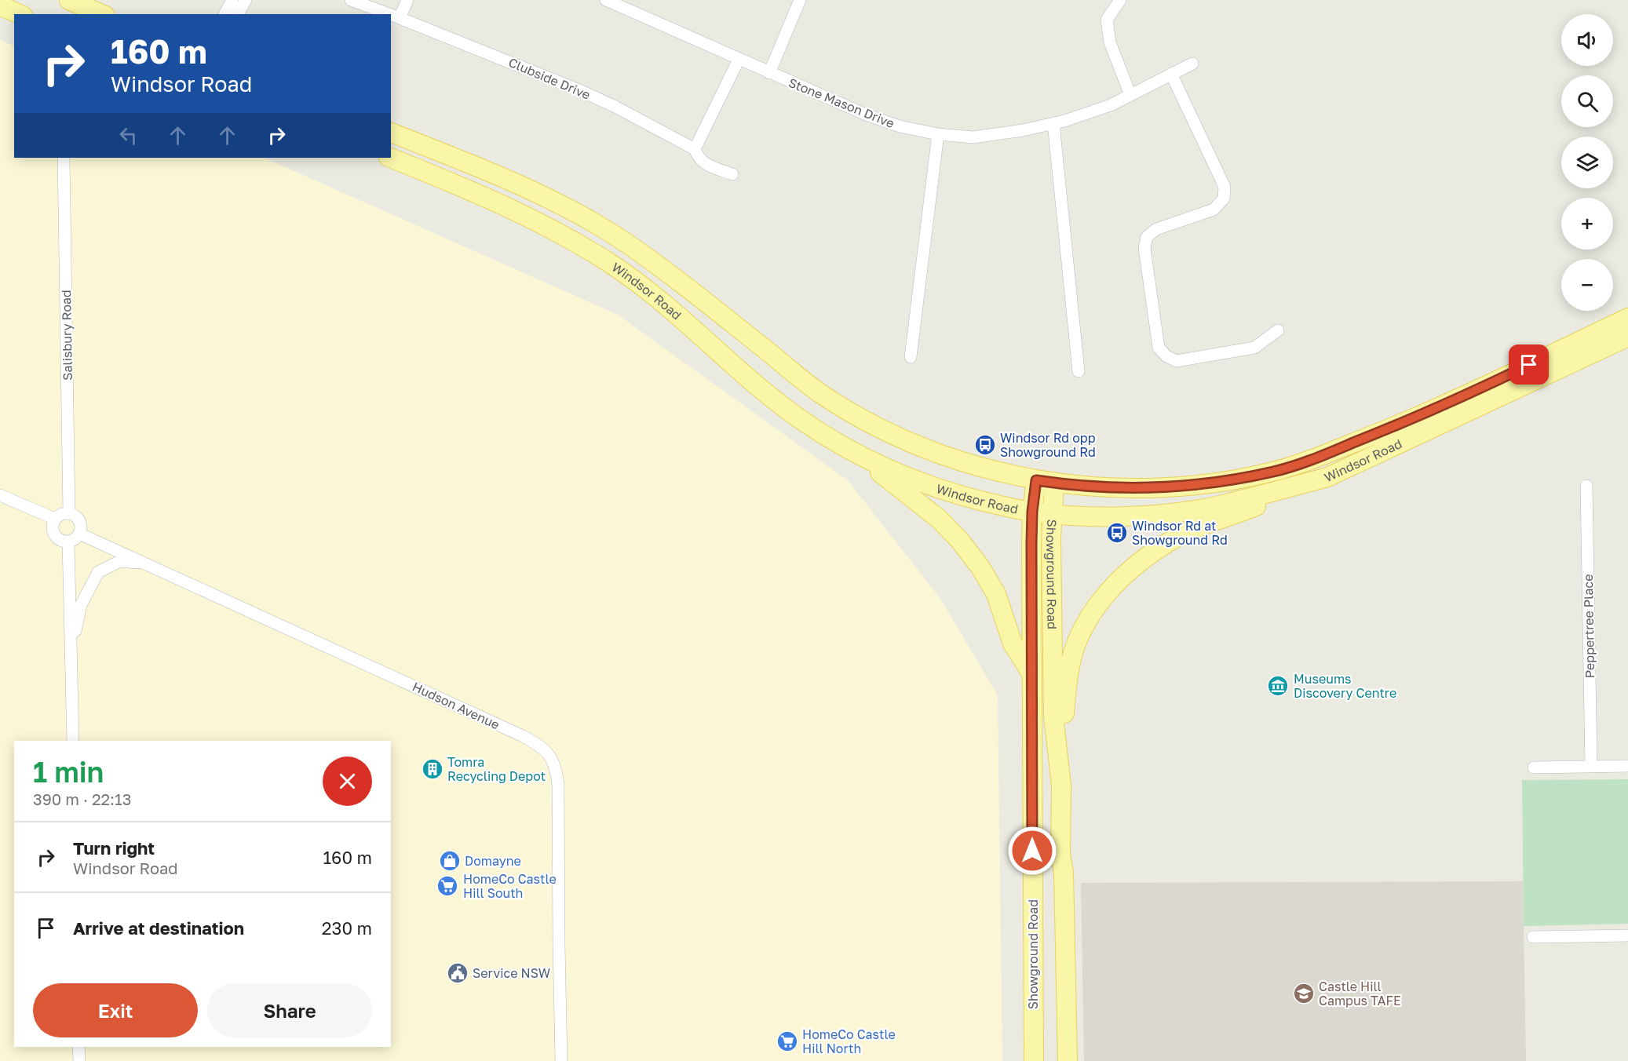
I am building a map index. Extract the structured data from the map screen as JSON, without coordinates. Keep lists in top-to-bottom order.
{
  "streets": {
    "main road": ["Windsor Road", "Showground Road"],
    "street": [
      "Clubside Drive",
      "Stone Mason Drive",
      "Salisbury Road",
      "Peppertree Place",
      "Hudson Avenue"
    ]
  },
  "crossings": [
    ["Windsor Road", "Showground Road"],
    ["Salisbury Road", "Hudson Avenue"]
  ],
  "places": {
    "bus stop": ["Windsor Rd opp Showground Rd", "Windsor Rd at Showground Rd"],
    "museum": ["Museums Discovery Centre"],
    "building": ["Tomra Recycling Depot"],
    "shop": ["Domayne"],
    "supermarket": ["HomeCo Castle Hill South", "HomeCo Castle Hill North"],
    "public building": ["Service NSW"],
    "school or university": ["Castle Hill Campus TAFE"]
  },
  "page": {
    "map_buttons": ["+", "−"],
    "turn": ["160 m", "Windsor Road"],
    "heading": ["1 min", "390 m · 22:13"],
    "list": [
      {
        "name": "Turn right",
        "note": "Windsor Road",
        "value": "160 m"
      },
      {
        "name": "Arrive at destination",
        "value": "230 m"
      }
    ],
    "buttons": ["Exit", "Share"]
  }
}
